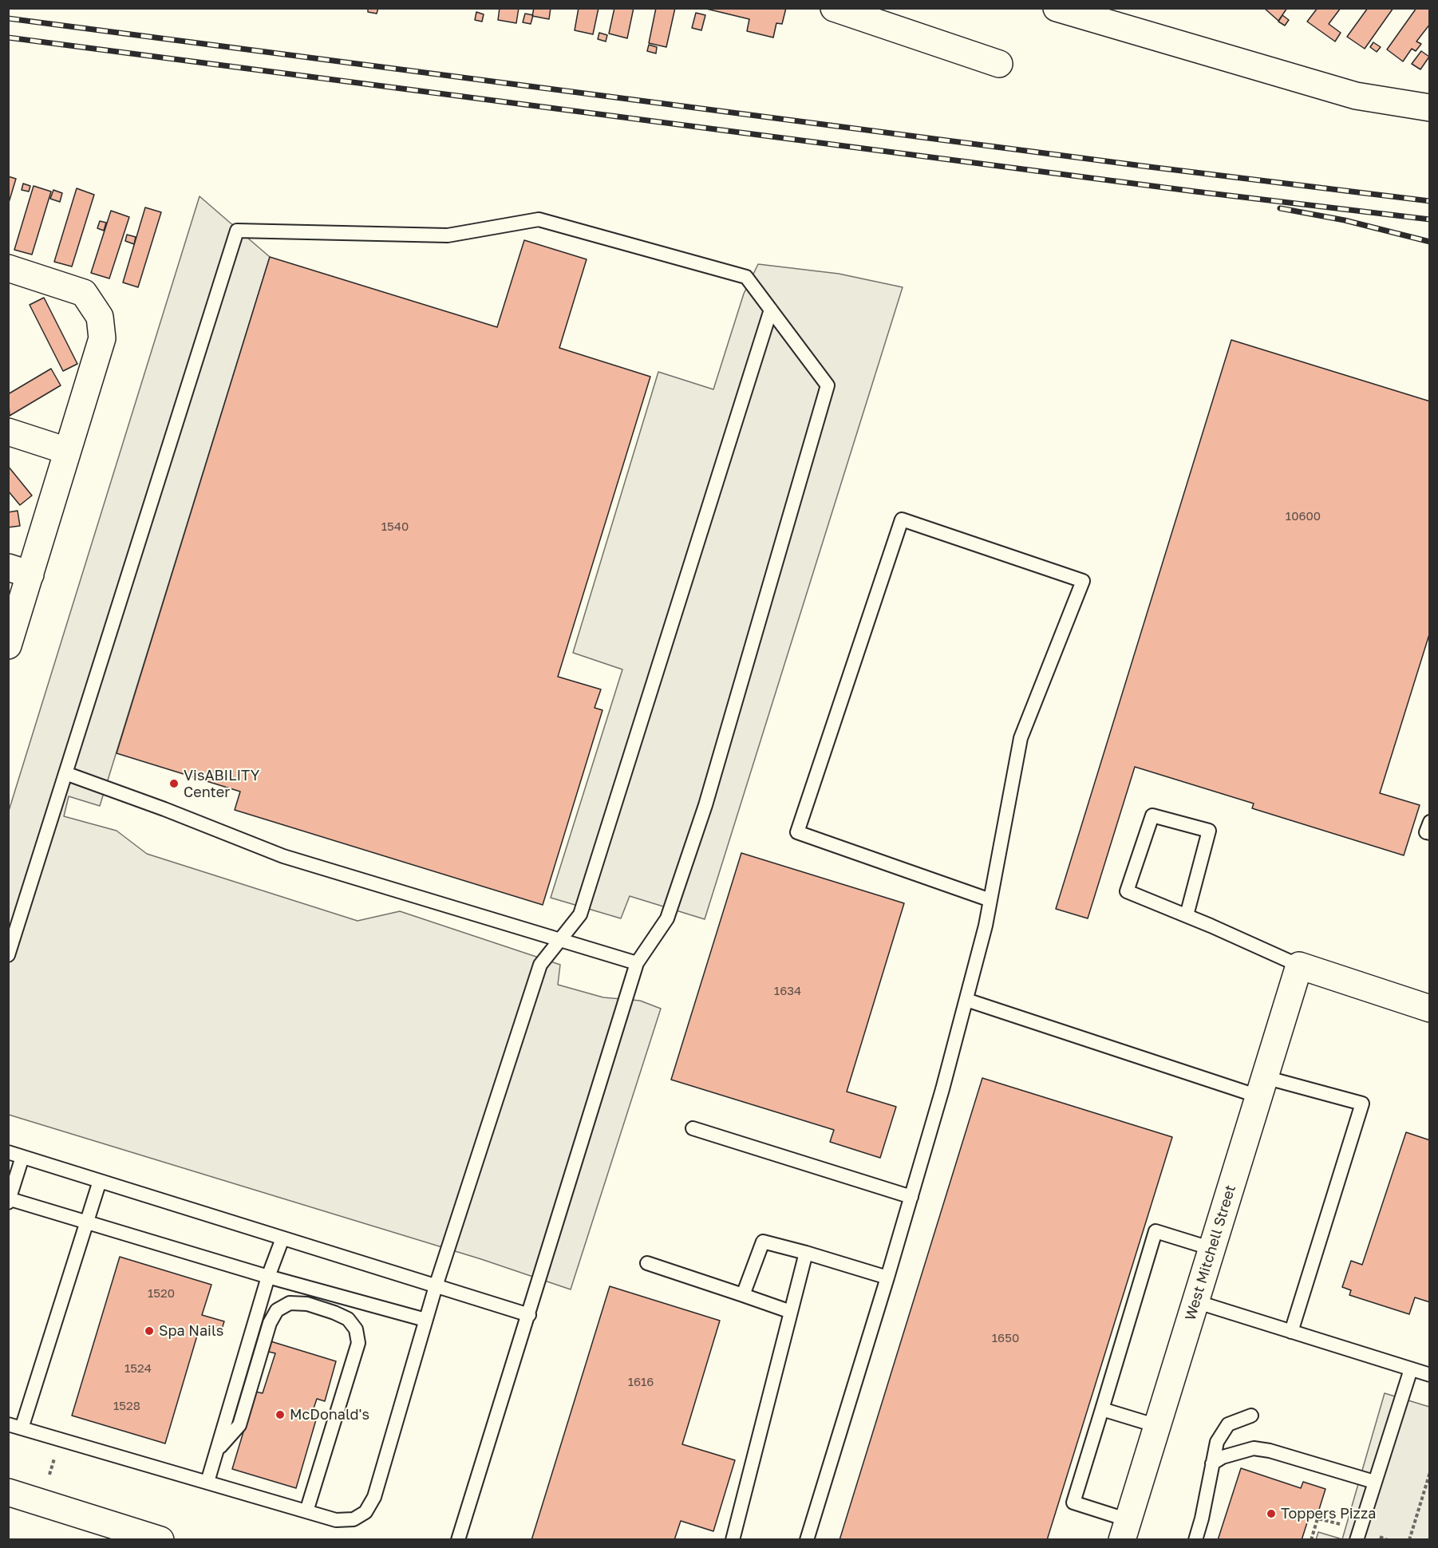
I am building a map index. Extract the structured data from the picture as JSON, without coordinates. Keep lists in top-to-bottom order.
{
  "streets": {
    "street": ["West Mitchell Street"]
  },
  "places": [
    "VisABILITY Center",
    "Spa Nails",
    "McDonald's",
    "Toppers Pizza"
  ],
  "house_numbers": [
    "10600",
    "1540",
    "1634",
    "1520",
    "1650",
    "1524",
    "1616",
    "1528"
  ]
}
